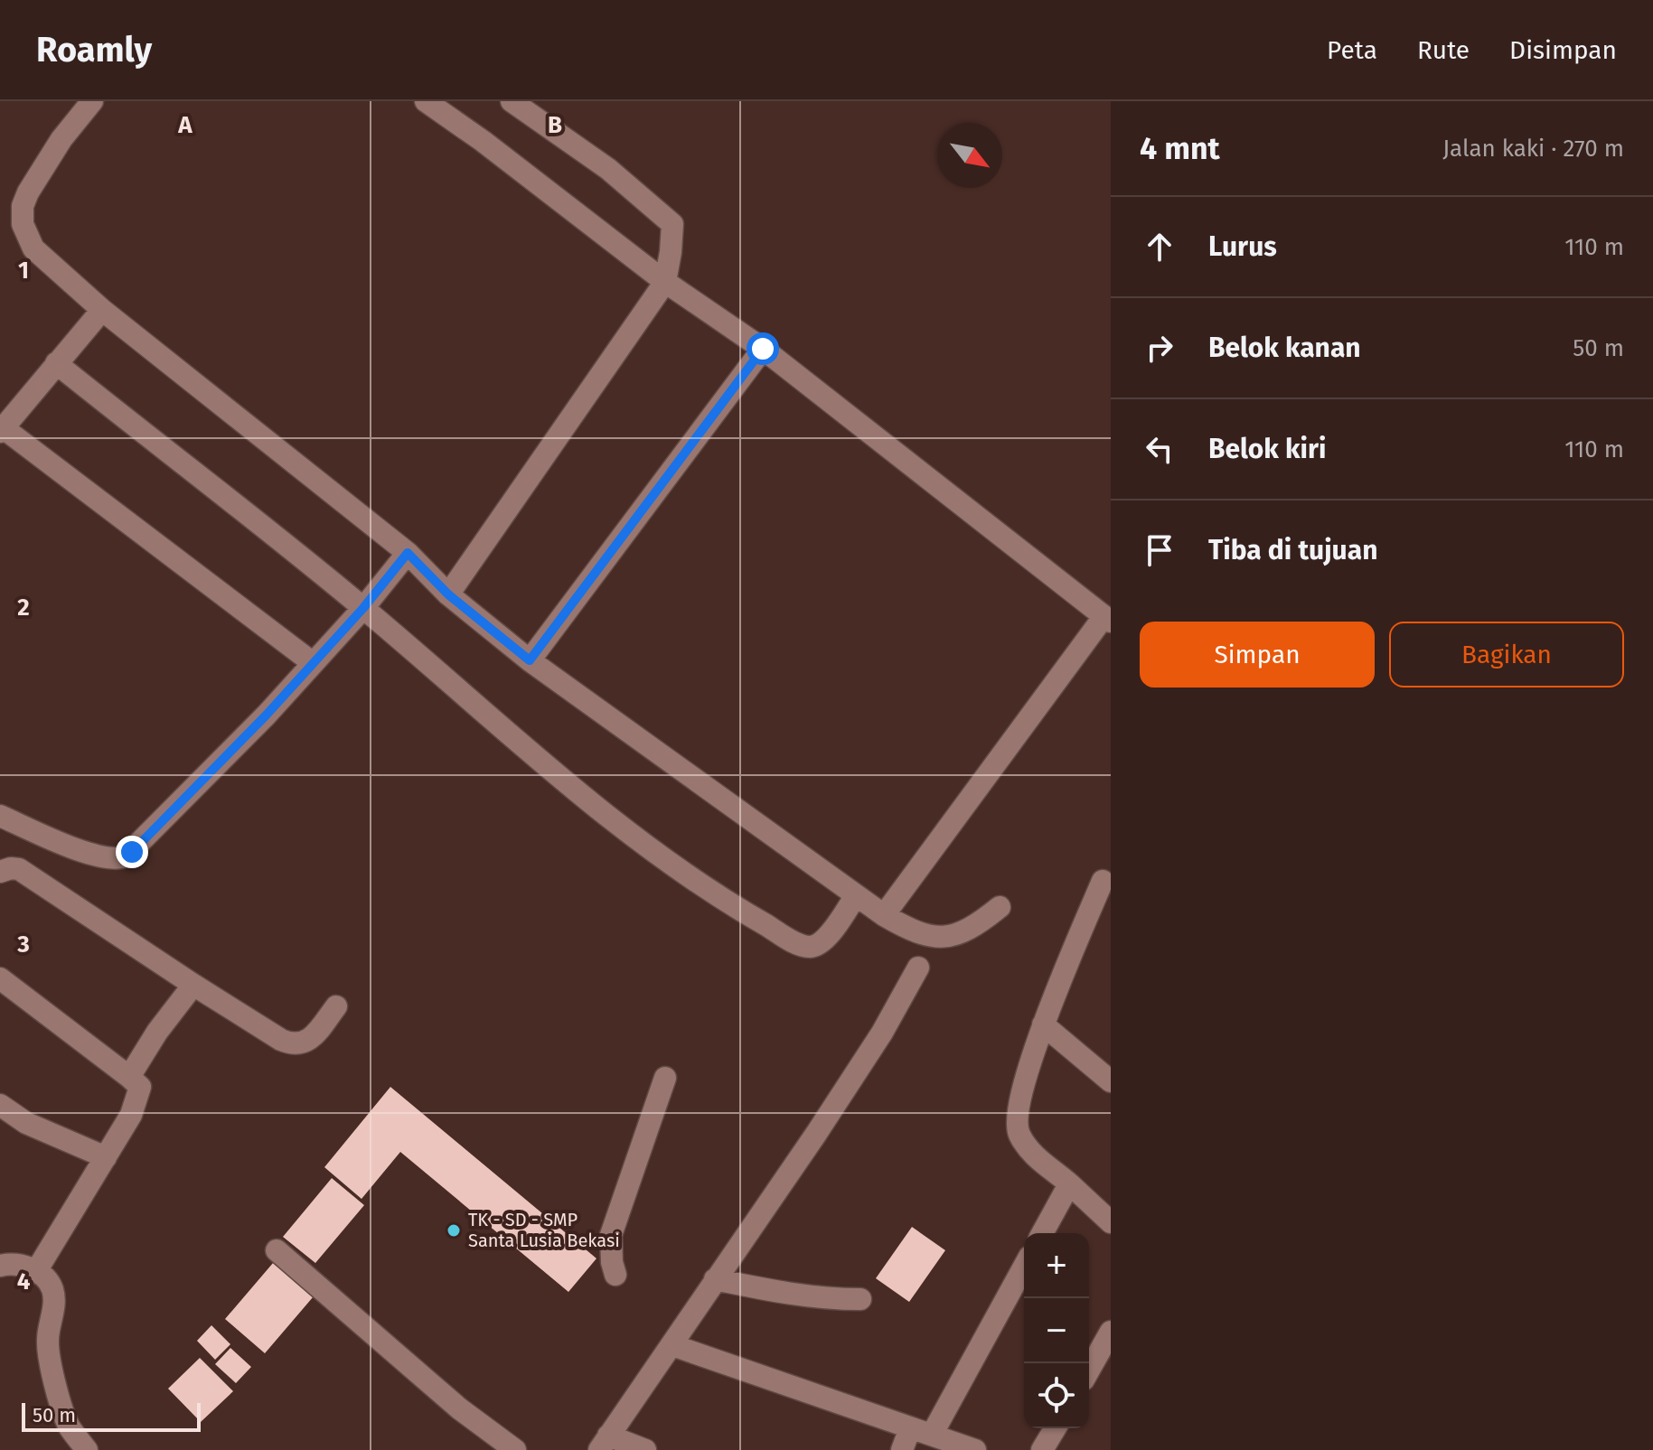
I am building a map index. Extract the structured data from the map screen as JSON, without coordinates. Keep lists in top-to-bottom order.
{
  "places": ["TK - SD - SMP Santa Lusia Bekasi"],
  "scale_bar": "50 m",
  "north": "bottom right",
  "page": {
    "header": "Roamly",
    "nav": ["Peta", "Rute", "Disimpan"],
    "heading": ["4 mnt", "Jalan kaki · 270 m"],
    "list": [
      ["Lurus", "110 m"],
      ["Belok kanan", "50 m"],
      ["Belok kiri", "110 m"],
      "Tiba di tujuan"
    ],
    "buttons": ["Simpan", "Bagikan"],
    "map_buttons": ["+", "−"],
    "scale": "50 m"
  },
  "grid": {
    "columns": ["A", "B"],
    "rows": [
      "1",
      "2",
      "3",
      "4"
    ]
  }
}
